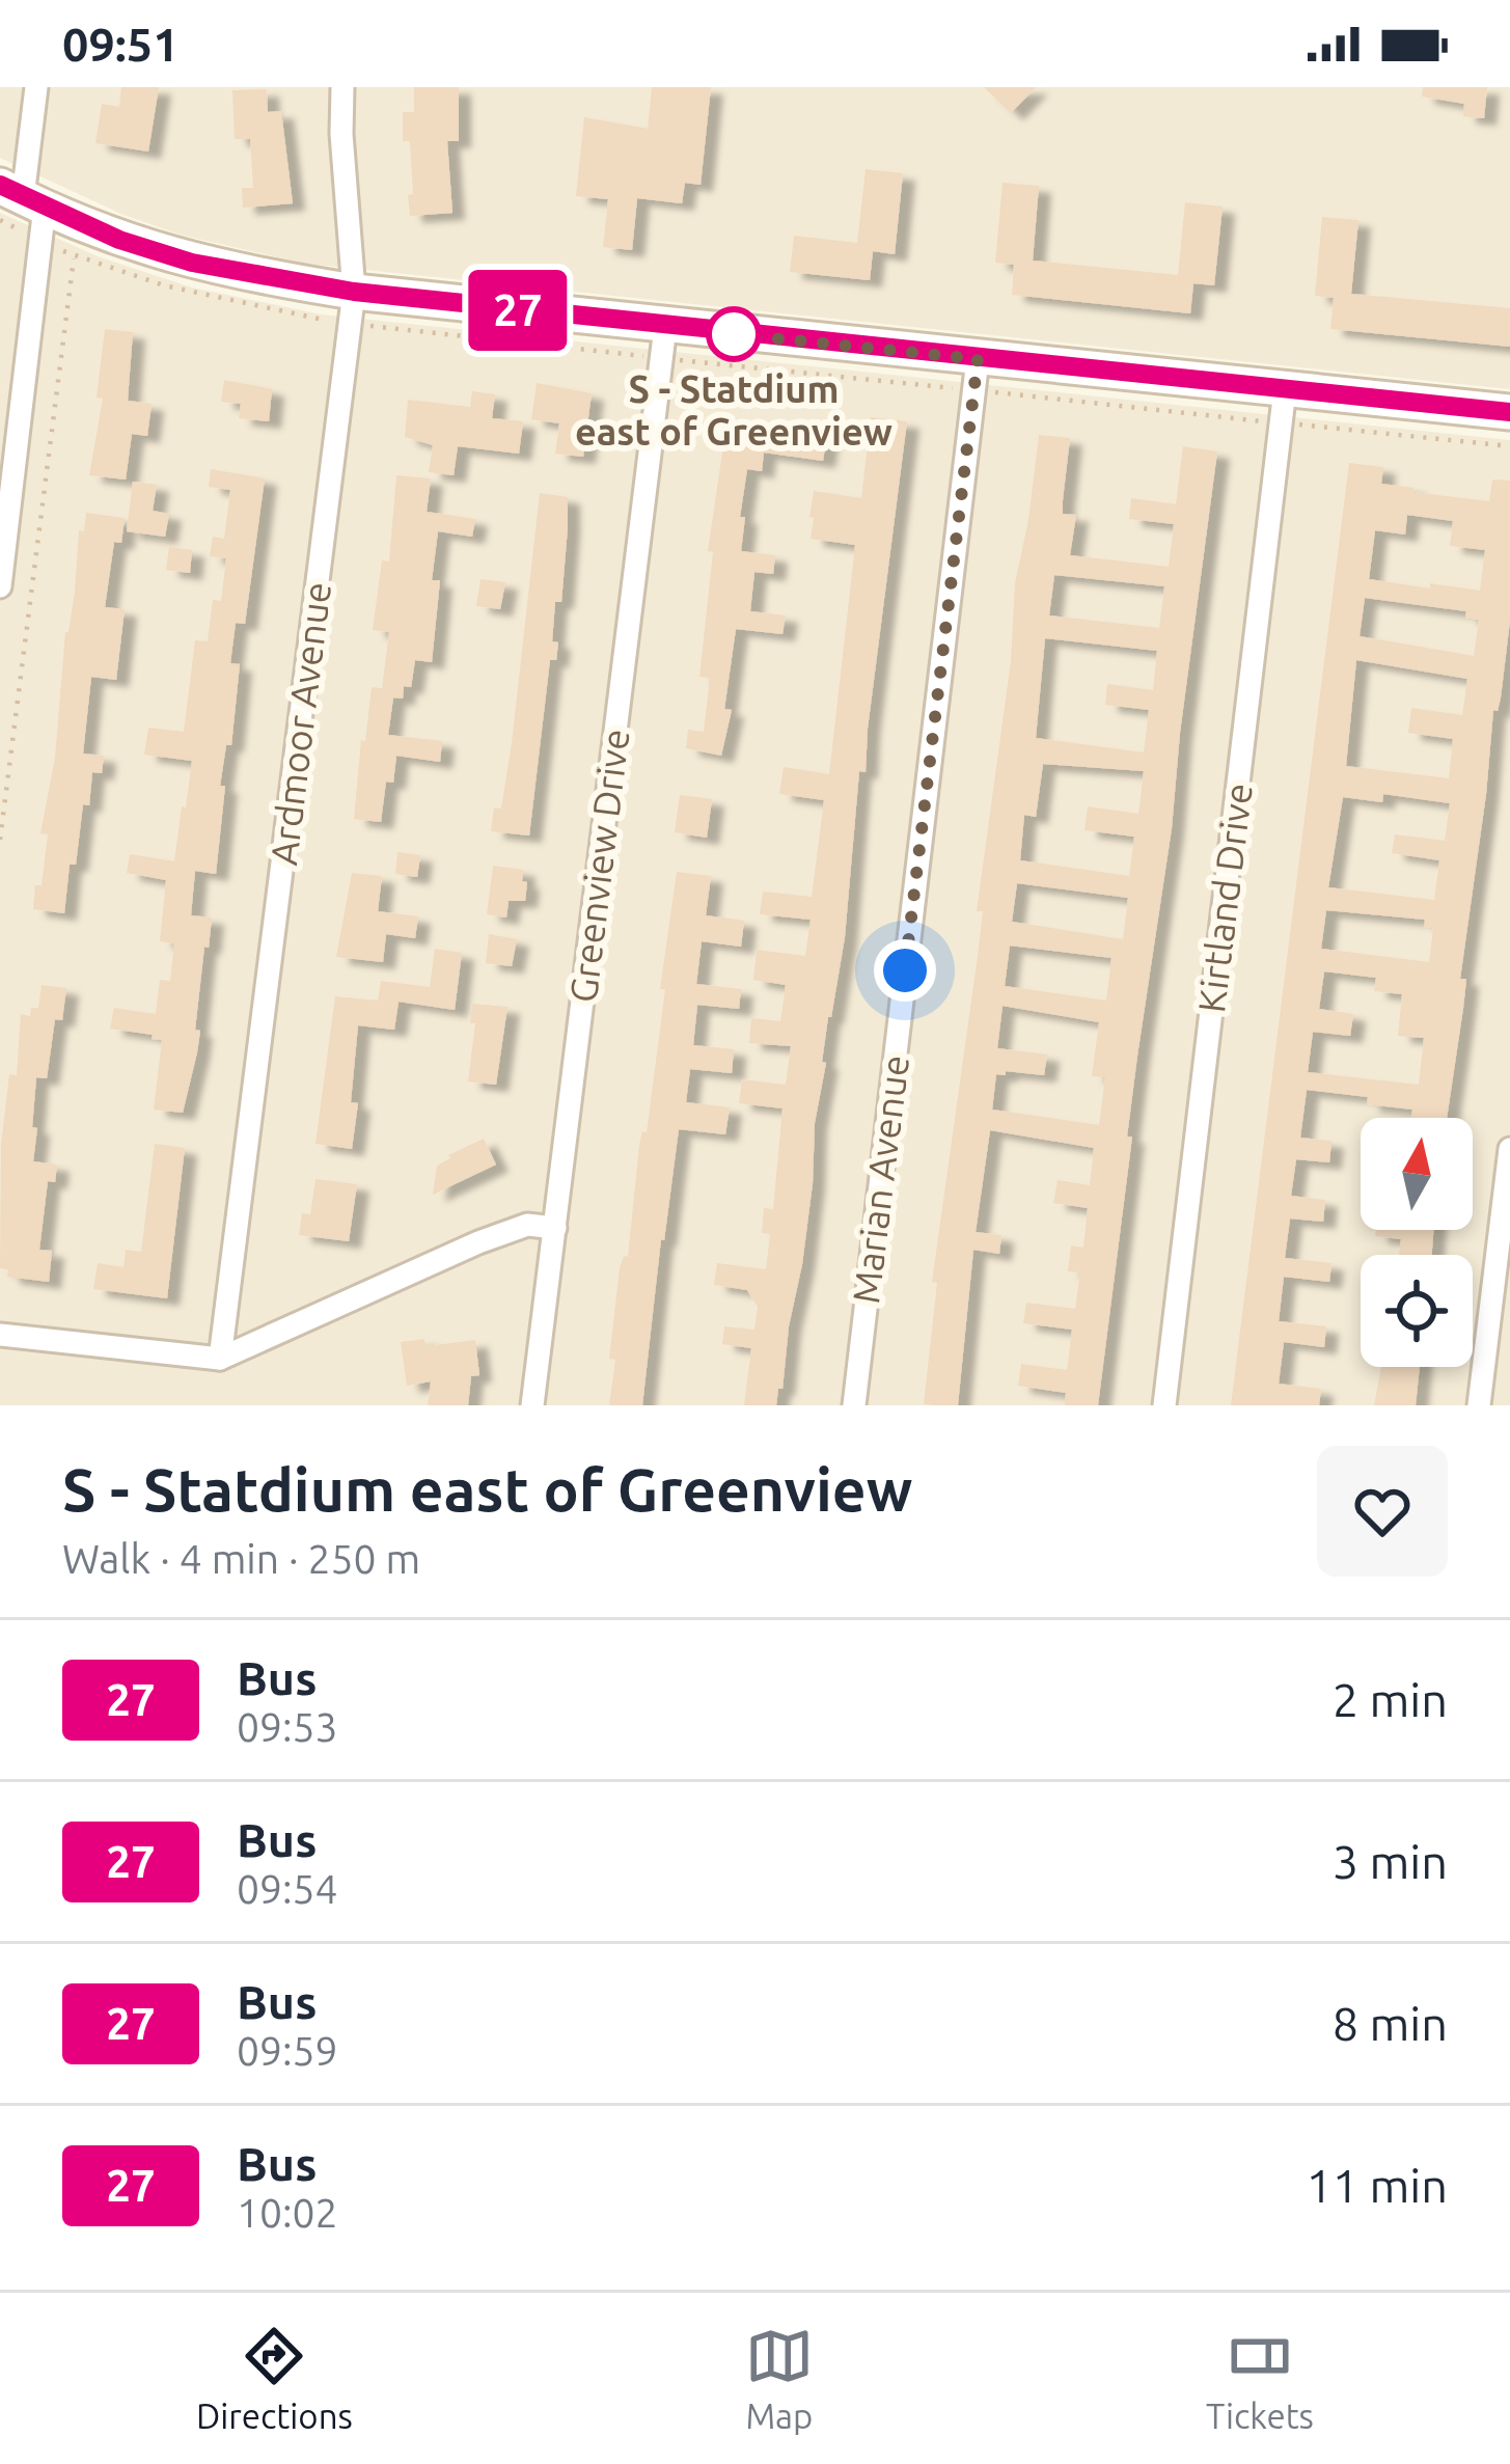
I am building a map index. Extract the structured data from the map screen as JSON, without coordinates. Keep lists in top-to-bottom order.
{
  "streets": {
    "street": [
      "Ardmoor Avenue",
      "Greenview Drive",
      "Kirtland Drive",
      "Marian Avenue"
    ]
  },
  "places": ["S - Statdium east of Greenview"],
  "lines": ["bus line 27"],
  "north": "top",
  "page": {
    "status": "09:51",
    "on_map": "27",
    "heading": ["S - Statdium east of Greenview", "Walk · 4 min · 250 m"],
    "list": [
      {
        "mark": "27",
        "name": "Bus",
        "note": "09:53",
        "value": "2 min"
      },
      {
        "mark": "27",
        "name": "Bus",
        "note": "09:54",
        "value": "3 min"
      },
      {
        "mark": "27",
        "name": "Bus",
        "note": "09:59",
        "value": "8 min"
      },
      {
        "mark": "27",
        "name": "Bus",
        "note": "10:02",
        "value": "11 min"
      }
    ],
    "tabs": ["Directions", "Map", "Tickets"]
  }
}
